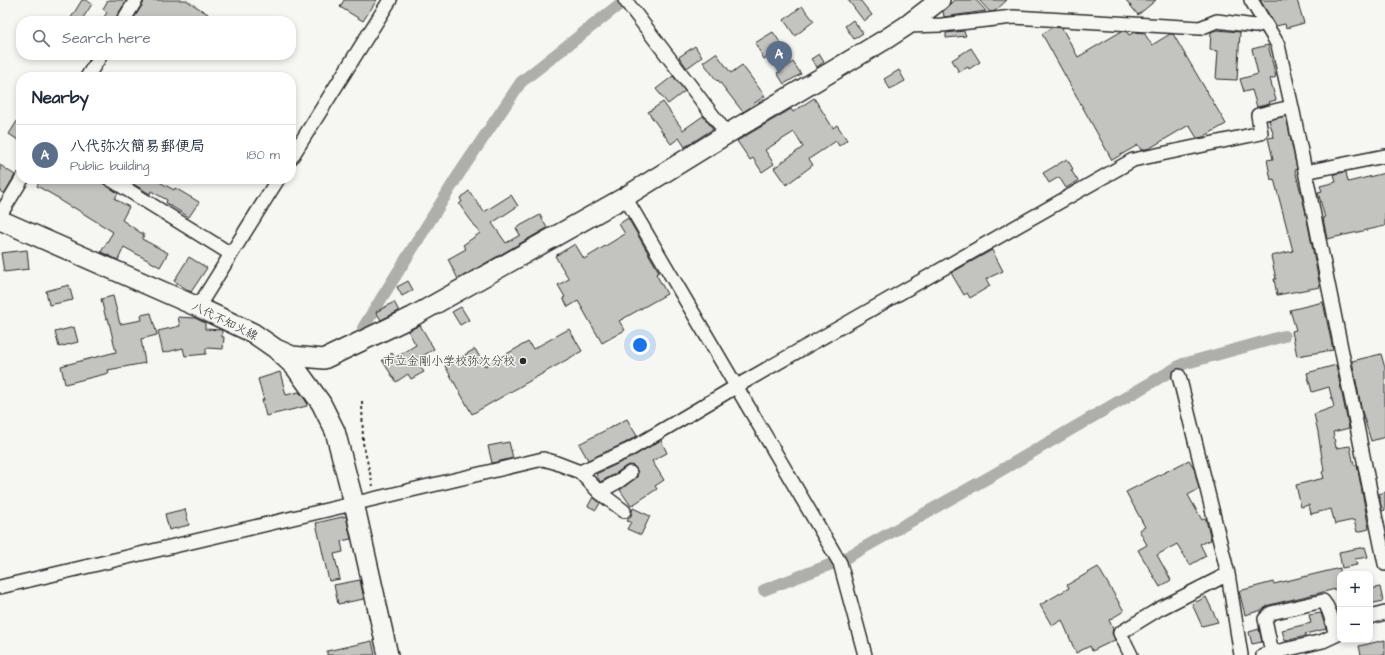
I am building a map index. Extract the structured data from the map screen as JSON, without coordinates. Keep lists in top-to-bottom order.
{
  "streets": {
    "street": ["八代不知火線"]
  },
  "places": ["市立金剛小学校弥次分校"],
  "page": {
    "search": "Search here",
    "pins": "A",
    "heading": "Nearby",
    "list": [
      {
        "mark": "A",
        "name": "八代弥次簡易郵便局",
        "note": "Public building",
        "value": "180 m"
      }
    ],
    "map_buttons": ["+", "−"]
  }
}
